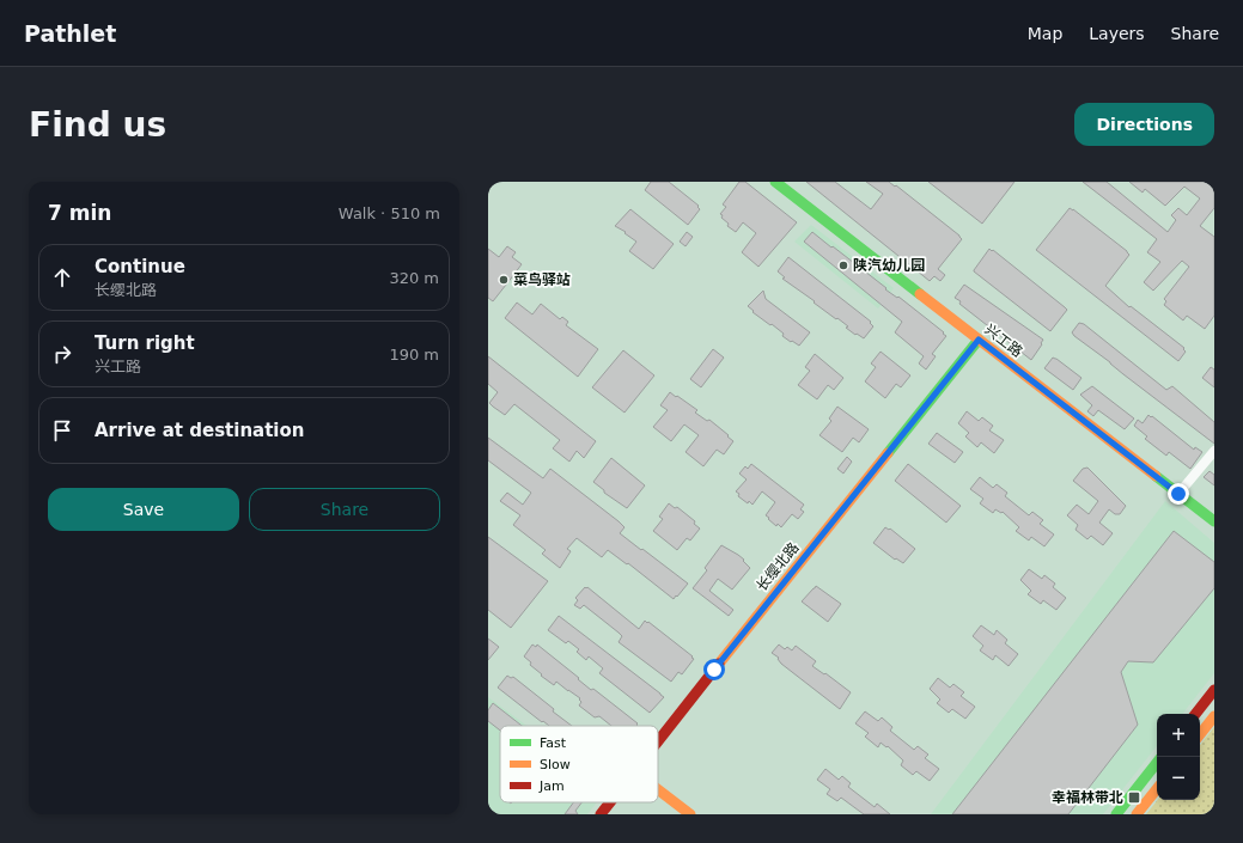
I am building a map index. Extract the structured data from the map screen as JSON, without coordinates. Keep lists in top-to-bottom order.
{
  "streets": {
    "street": ["兴工路", "长缨北路"]
  },
  "crossings": [
    ["兴工路", "长缨北路"]
  ],
  "places": {
    "other": ["陕汽幼儿园", "菜鸟驿站"],
    "transit": ["幸福林带北"]
  },
  "legend": ["Fast", "Slow", "Jam"],
  "page": {
    "header": "Pathlet",
    "nav": ["Map", "Layers", "Share"],
    "buttons": [
      "Directions",
      ["Save", "Share"]
    ],
    "title": "Find us",
    "heading": ["7 min", "Walk · 510 m"],
    "list": [
      ["Continue", "长缨北路", "320 m"],
      ["Turn right", "兴工路", "190 m"],
      "Arrive at destination"
    ],
    "map_buttons": ["+", "−"]
  }
}
